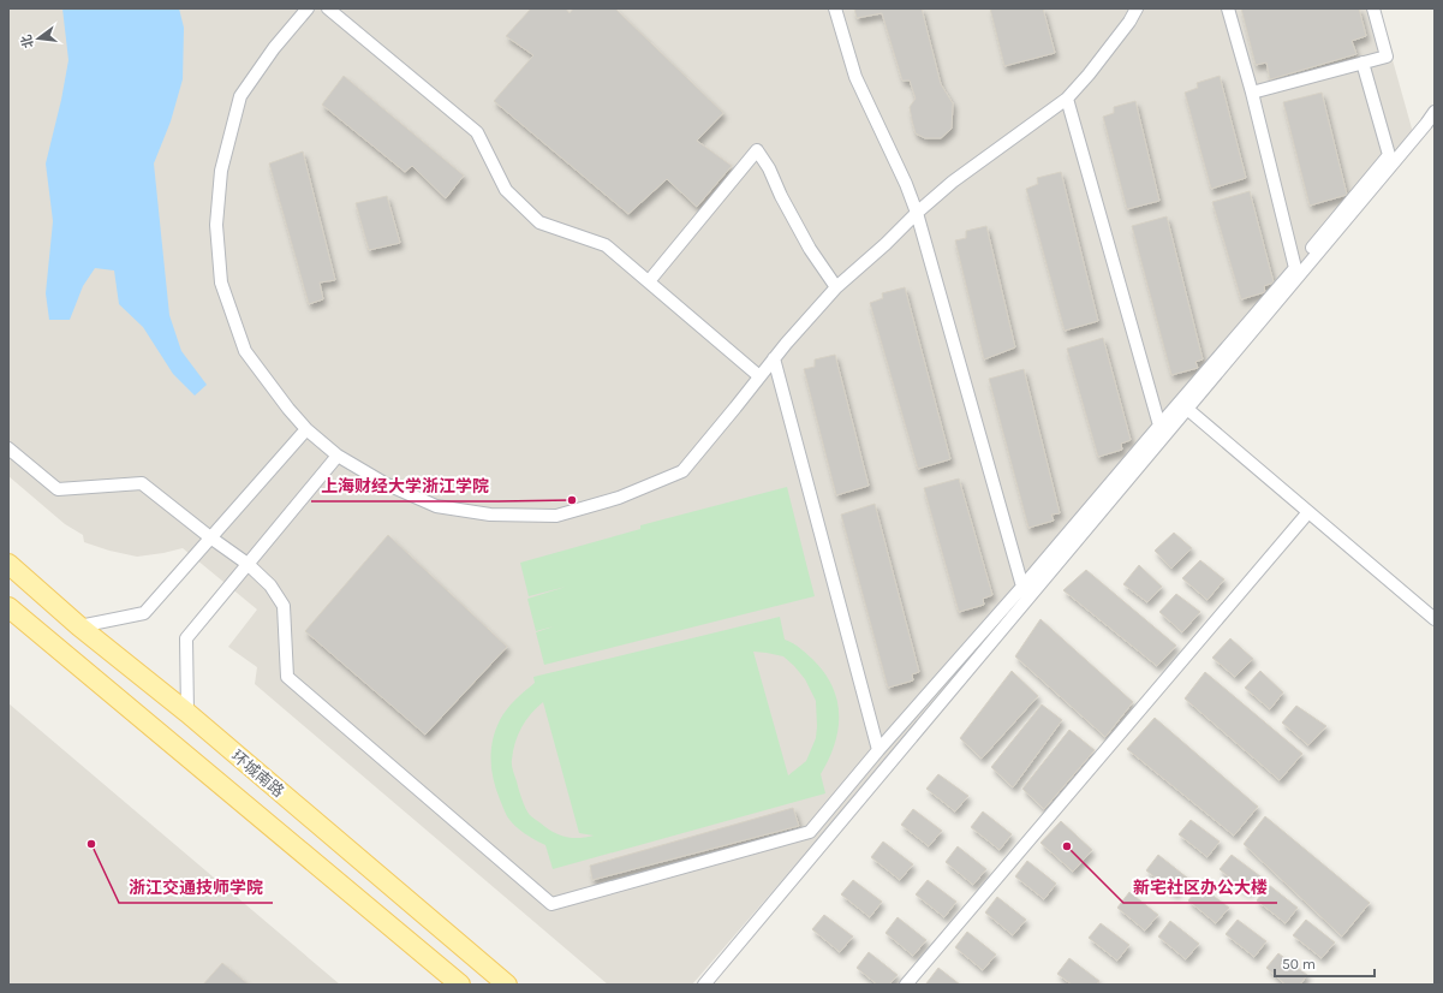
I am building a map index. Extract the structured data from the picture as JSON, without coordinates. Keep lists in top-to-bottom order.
{
  "streets": {
    "main road": ["环城南路"]
  },
  "places": ["上海财经大学浙江学院", "浙江交通技师学院", "新宅社区办公大楼"],
  "scale_bar": "50 m",
  "north": "left"
}
